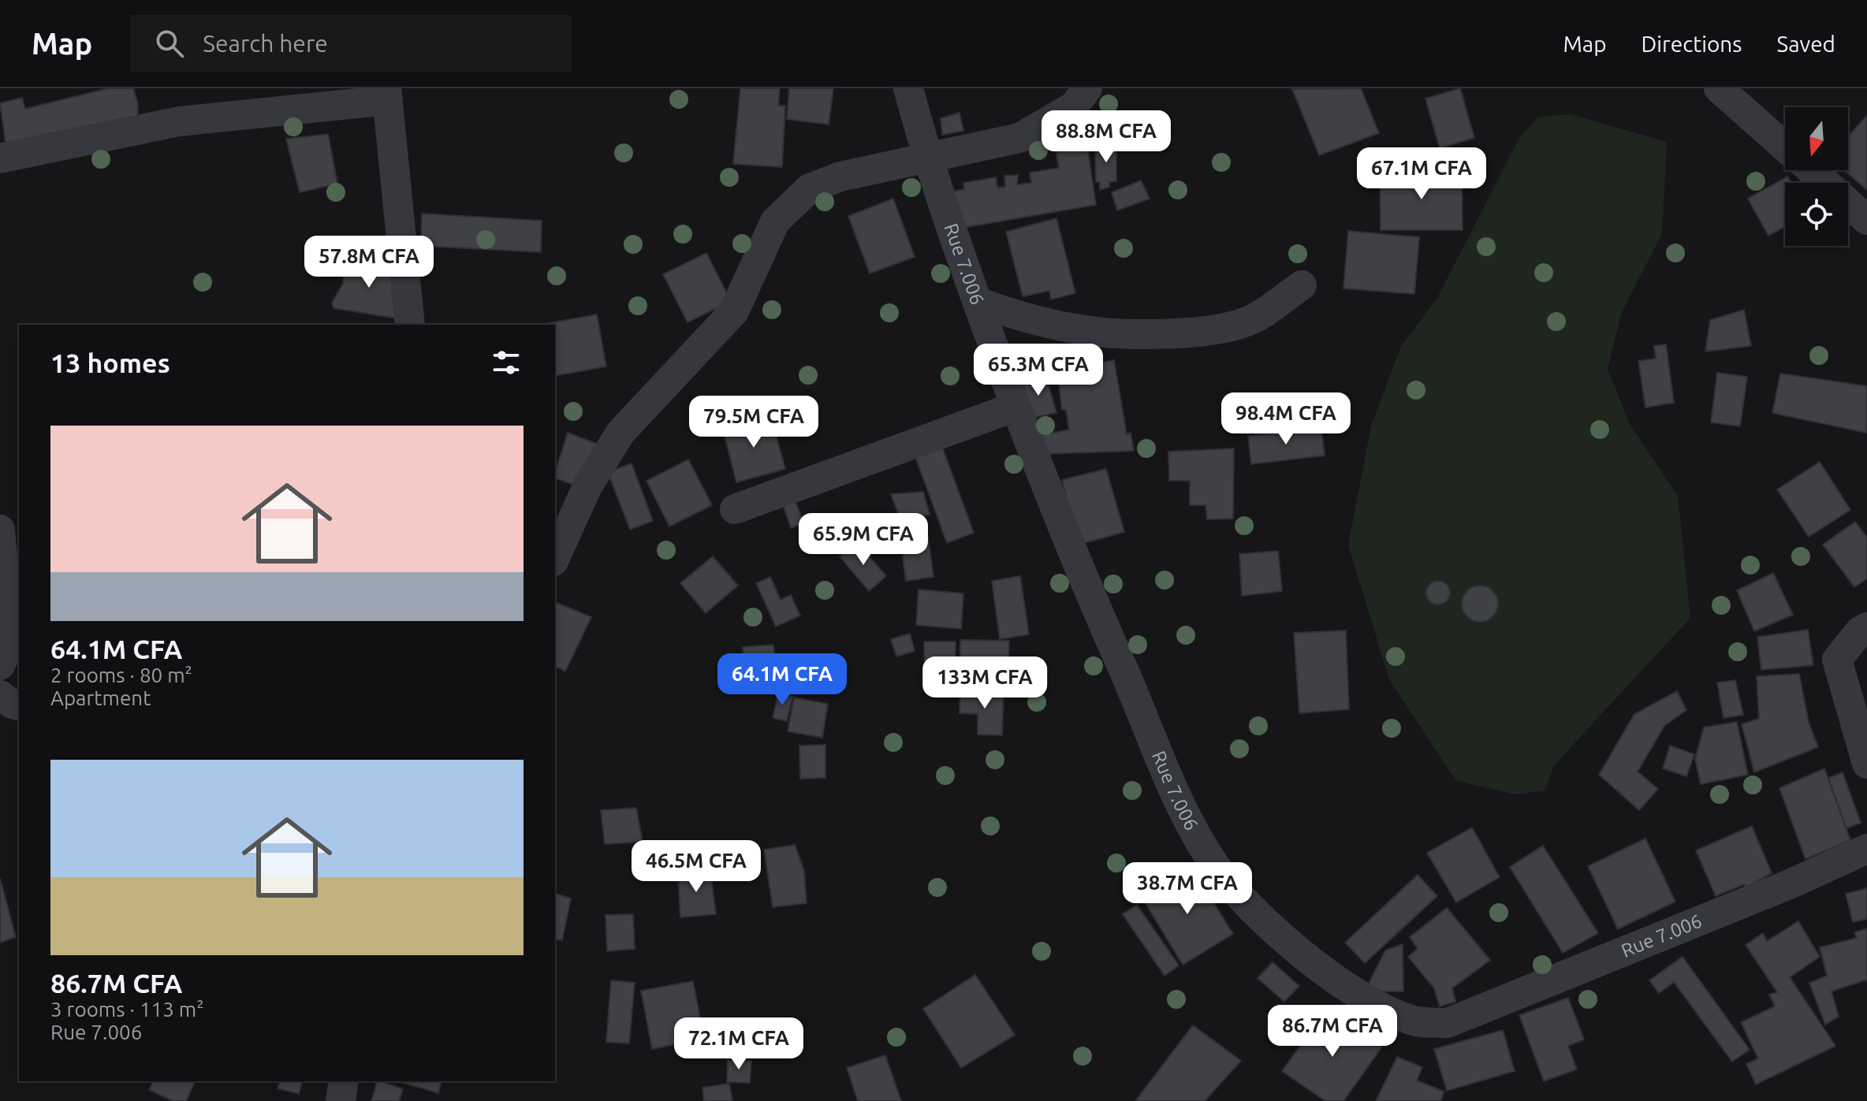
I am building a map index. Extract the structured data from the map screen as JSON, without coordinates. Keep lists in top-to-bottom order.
{
  "streets": {
    "street": ["Rue 7.006"]
  },
  "north": "bottom",
  "page": {
    "header": "Map",
    "search": "Search here",
    "nav": ["Map", "Directions", "Saved"],
    "price": [
      "88.8M CFA",
      "67.1M CFA",
      "57.8M CFA",
      "65.3M CFA",
      "98.4M CFA",
      "79.5M CFA",
      "65.9M CFA",
      "64.1M CFA",
      "133M CFA",
      "46.5M CFA",
      "38.7M CFA",
      "86.7M CFA",
      "72.1M CFA"
    ],
    "heading": "13 homes",
    "list": [
      {
        "name": "64.1M CFA",
        "note": "2 rooms · 80 m² · Apartment"
      },
      {
        "name": "86.7M CFA",
        "note": "3 rooms · 113 m² · Rue 7.006"
      }
    ]
  }
}
